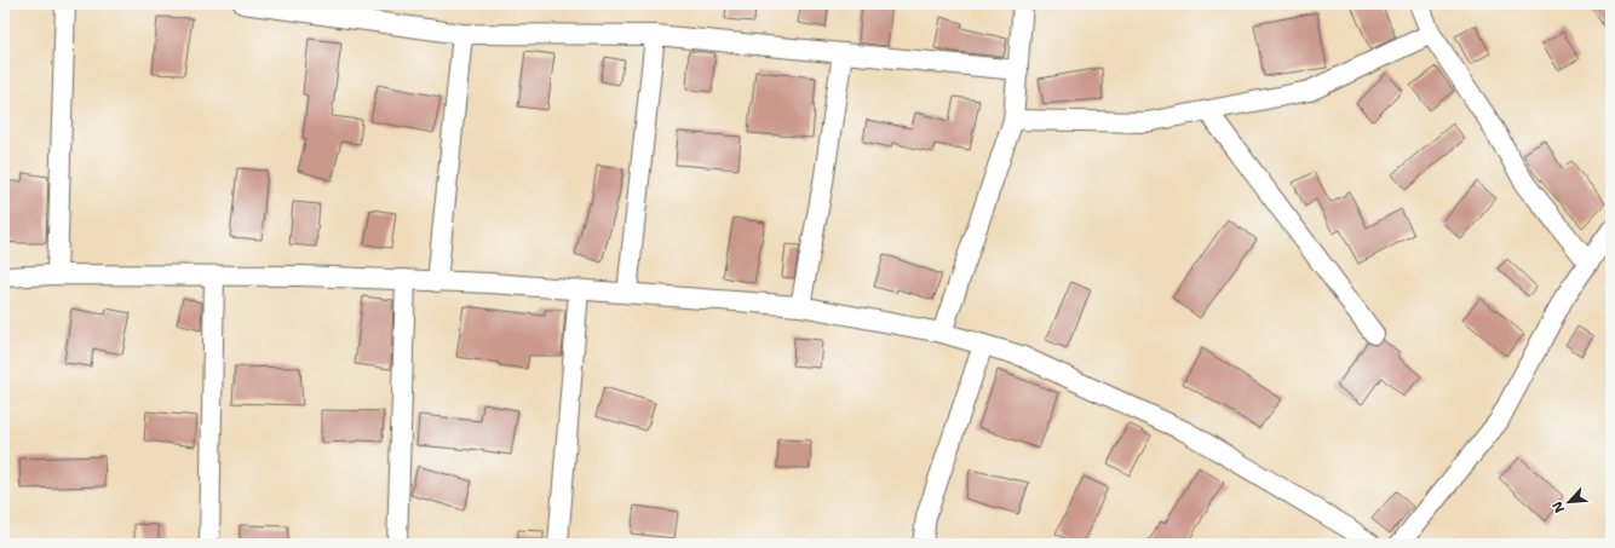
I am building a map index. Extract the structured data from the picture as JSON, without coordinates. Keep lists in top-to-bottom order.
{
  "north": "bottom left"
}
